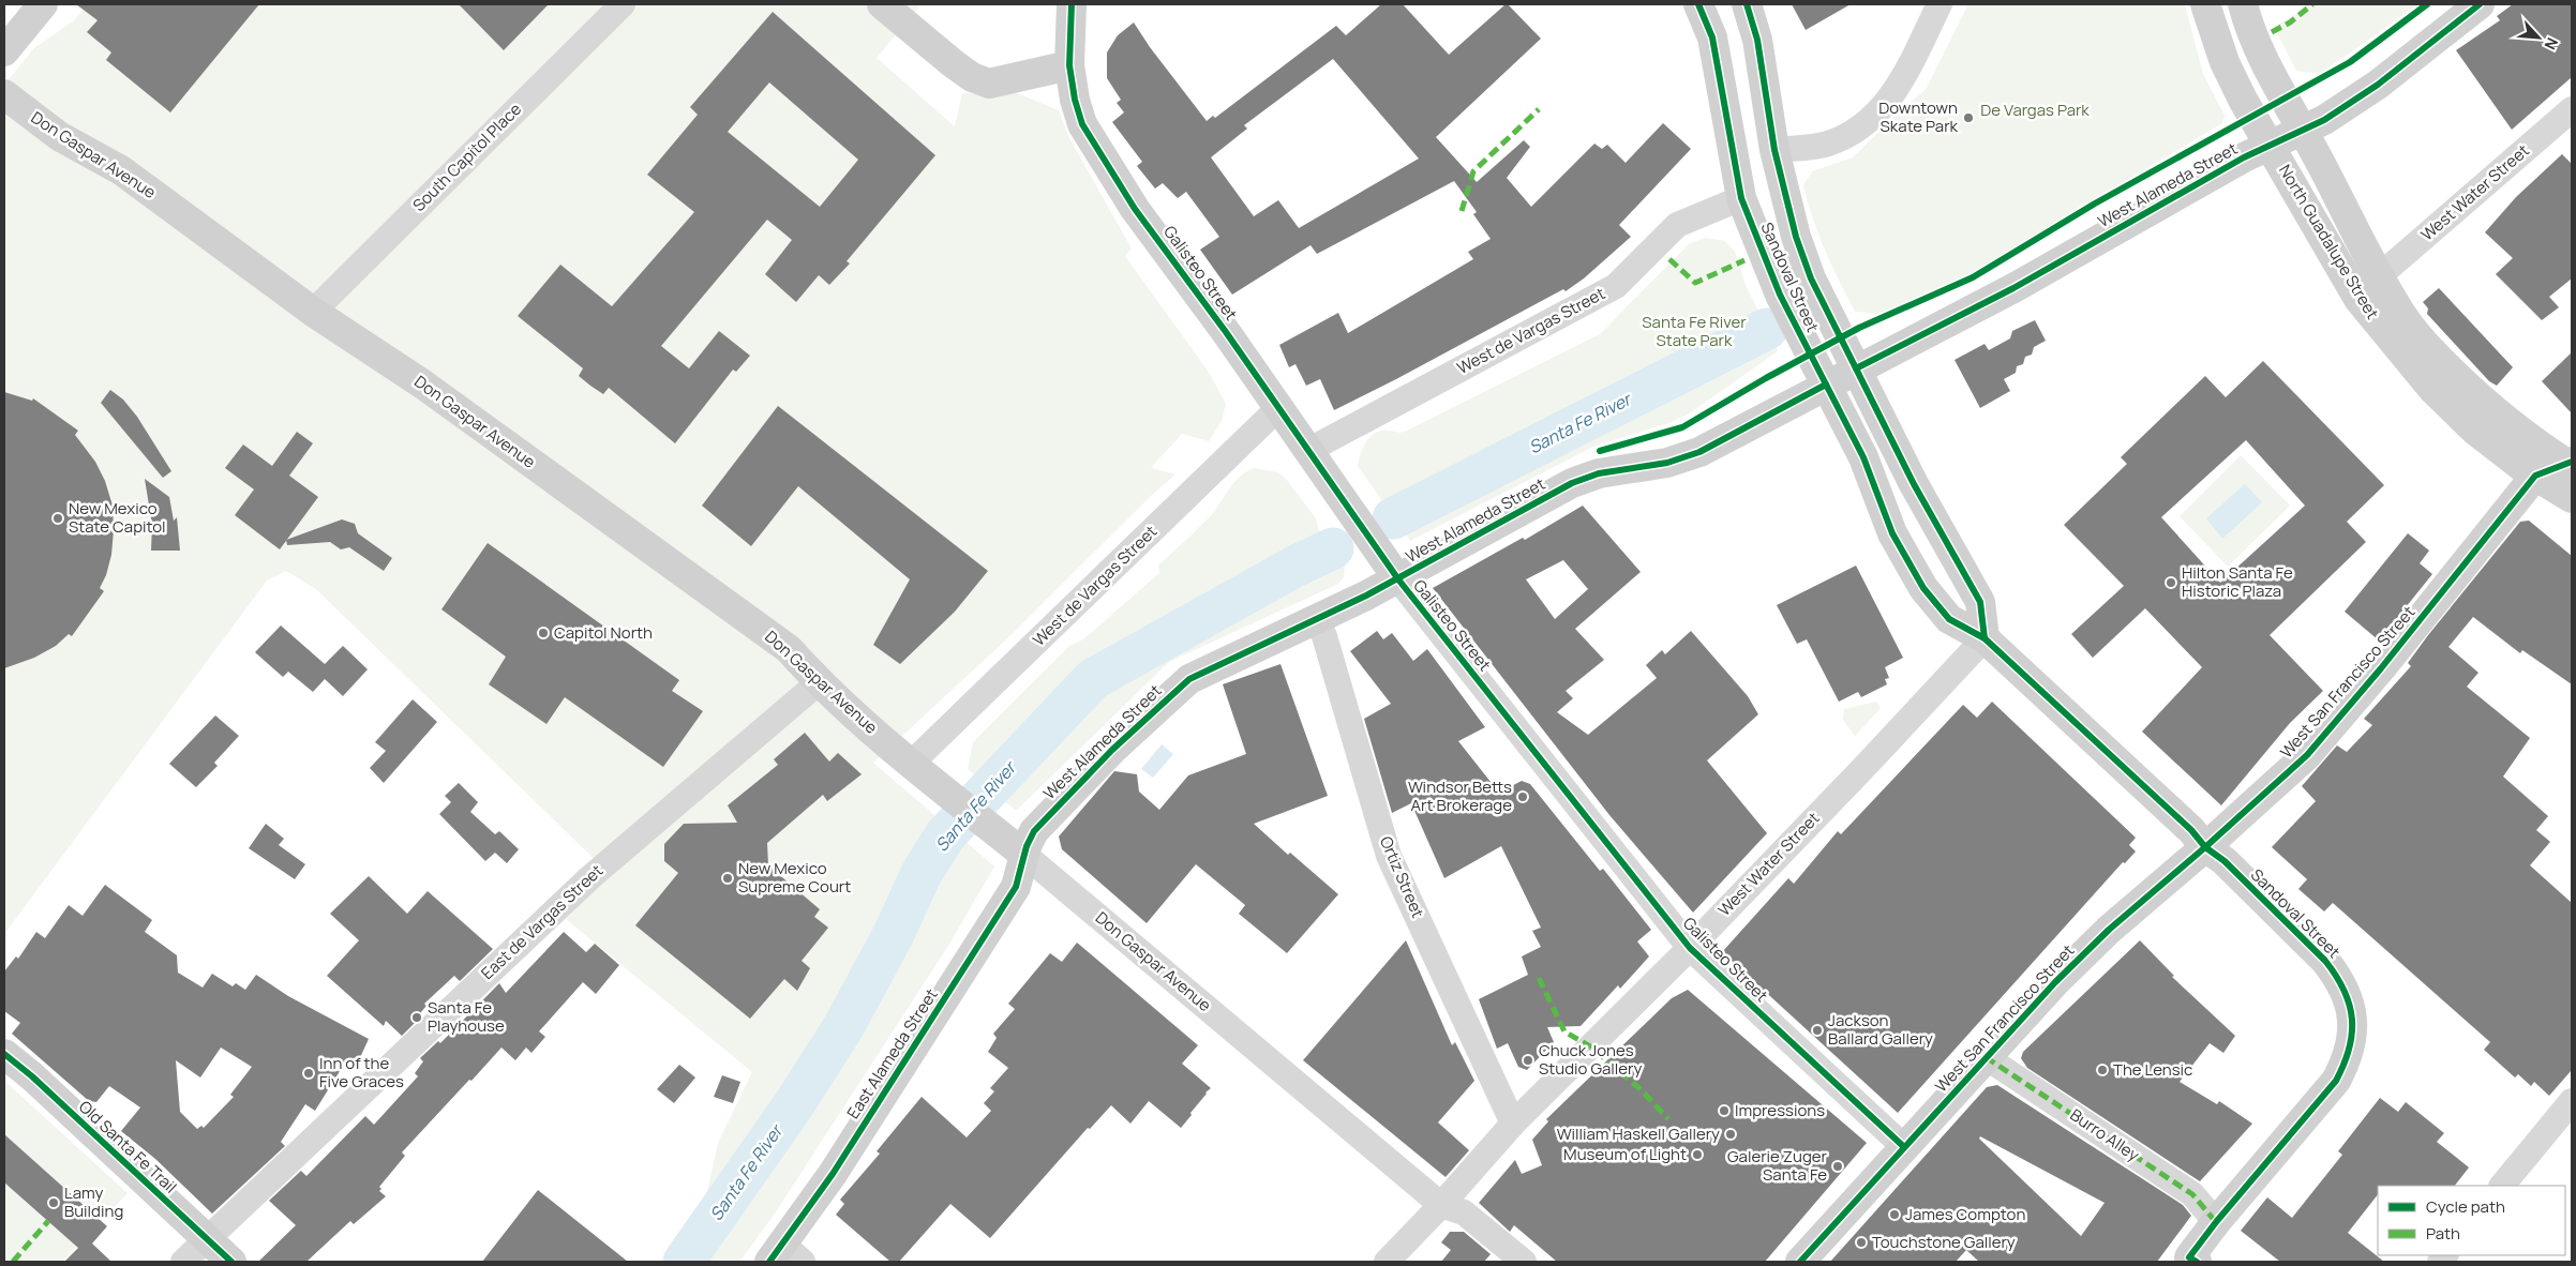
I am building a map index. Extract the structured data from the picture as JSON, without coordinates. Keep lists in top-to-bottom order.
{
  "streets": {
    "street": [
      "Don Gaspar Avenue",
      "South Capitol Place",
      "West Alameda Street",
      "West Water Street",
      "North Guadalupe Street",
      "Galisteo Street",
      "Sandoval Street",
      "West de Vargas Street",
      "West San Francisco Street",
      "Ortiz Street",
      "East de Vargas Street",
      "East Alameda Street",
      "Burro Alley",
      "Old Santa Fe Trail"
    ]
  },
  "crossings": [
    ["Don Gaspar Avenue", "South Capitol Place"],
    ["Don Gaspar Avenue", "West Alameda Street"],
    ["Don Gaspar Avenue", "West Water Street"],
    ["Don Gaspar Avenue", "West de Vargas Street"],
    ["Don Gaspar Avenue", "East de Vargas Street"],
    ["Don Gaspar Avenue", "East Alameda Street"],
    ["West Alameda Street", "North Guadalupe Street"],
    ["West Alameda Street", "Galisteo Street"],
    ["West Alameda Street", "Sandoval Street"],
    ["West Alameda Street", "Ortiz Street"],
    ["West Alameda Street", "East Alameda Street"],
    ["West Water Street", "North Guadalupe Street"],
    ["West Water Street", "Galisteo Street"],
    ["West Water Street", "Sandoval Street"],
    ["West Water Street", "Ortiz Street"],
    ["North Guadalupe Street", "West San Francisco Street"],
    ["Galisteo Street", "West de Vargas Street"],
    ["Galisteo Street", "West San Francisco Street"],
    ["Sandoval Street", "West de Vargas Street"],
    ["Sandoval Street", "West San Francisco Street"],
    ["Sandoval Street", "Burro Alley"],
    ["West San Francisco Street", "Burro Alley"],
    ["East de Vargas Street", "Old Santa Fe Trail"]
  ],
  "water": ["Santa Fe River"],
  "parks": ["De Vargas Park", "Santa Fe River State Park"],
  "places": [
    "Downtown Skate Park",
    "New Mexico State Capitol",
    "Hilton Santa Fe Historic Plaza",
    "Capitol North",
    "Windsor Betts Art Brokerage",
    "New Mexico Supreme Court",
    "Santa Fe Playhouse",
    "Jackson Ballard Gallery",
    "Chuck Jones Studio Gallery",
    "The Lensic",
    "Inn of the Five Graces",
    "Impressions",
    "William Haskell Gallery",
    "Museum of Light",
    "Galerie Zuger Santa Fe",
    "Lamy Building",
    "James Compton",
    "Touchstone Gallery"
  ],
  "legend": ["Cycle path", "Path"],
  "north": "bottom right"
}
